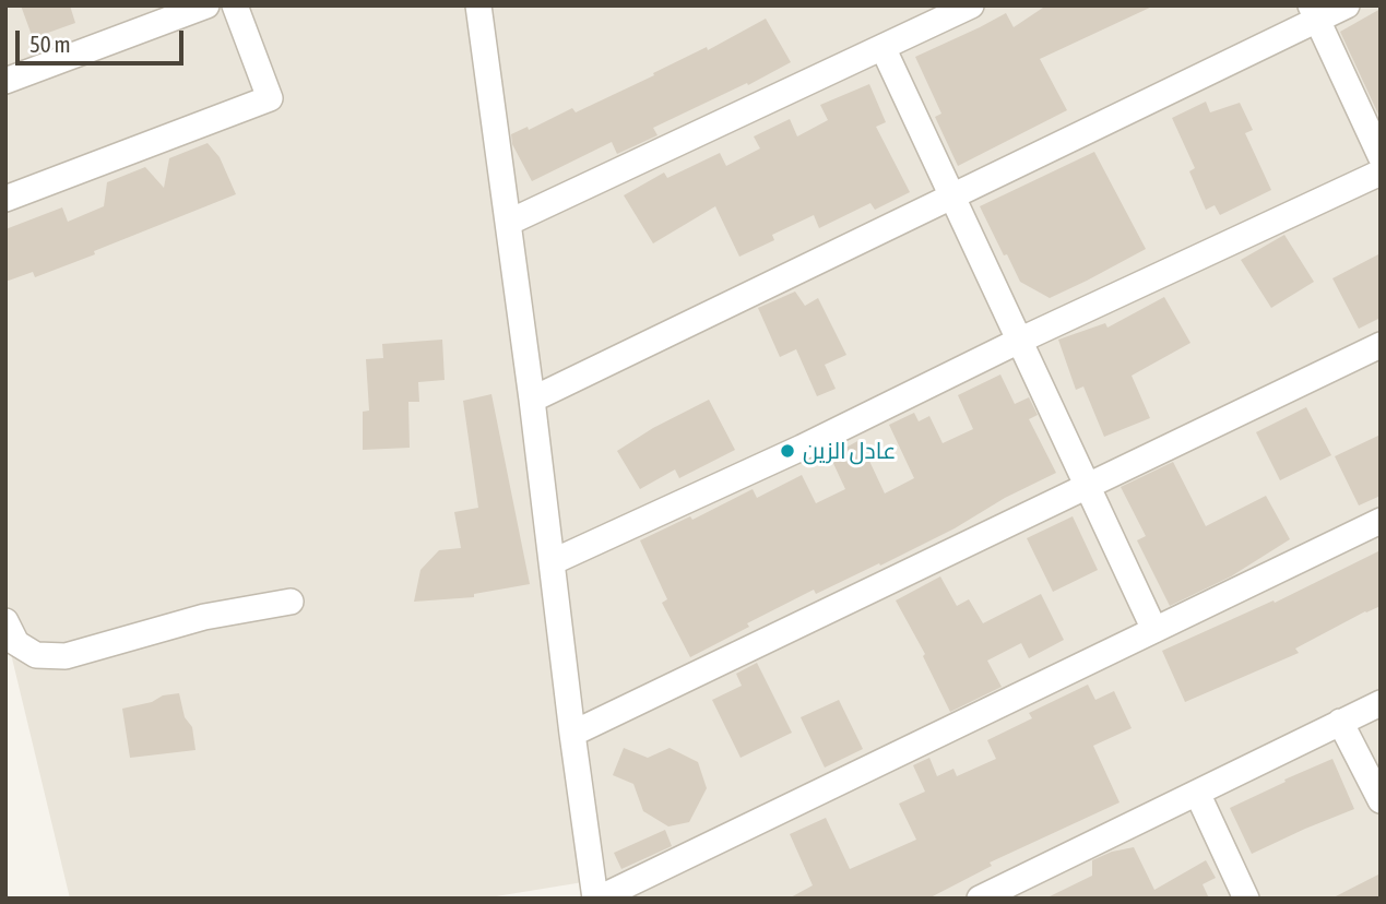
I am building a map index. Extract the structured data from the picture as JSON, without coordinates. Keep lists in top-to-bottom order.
{
  "places": ["عادل الزين"],
  "scale_bar": "50 m"
}
